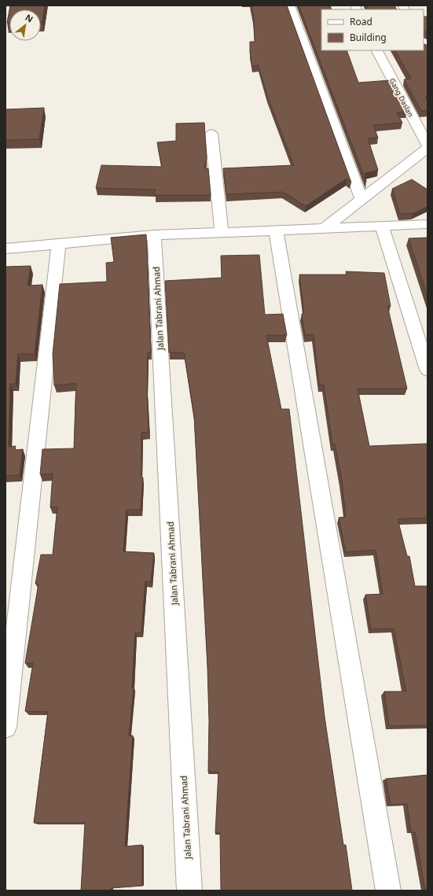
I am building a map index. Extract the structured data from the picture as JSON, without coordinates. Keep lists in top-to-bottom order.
{
  "streets": {
    "street": ["Gang Daslan", "Jalan Tabrani Ahmad"]
  },
  "legend": ["Road", "Building"],
  "north": "top right"
}
